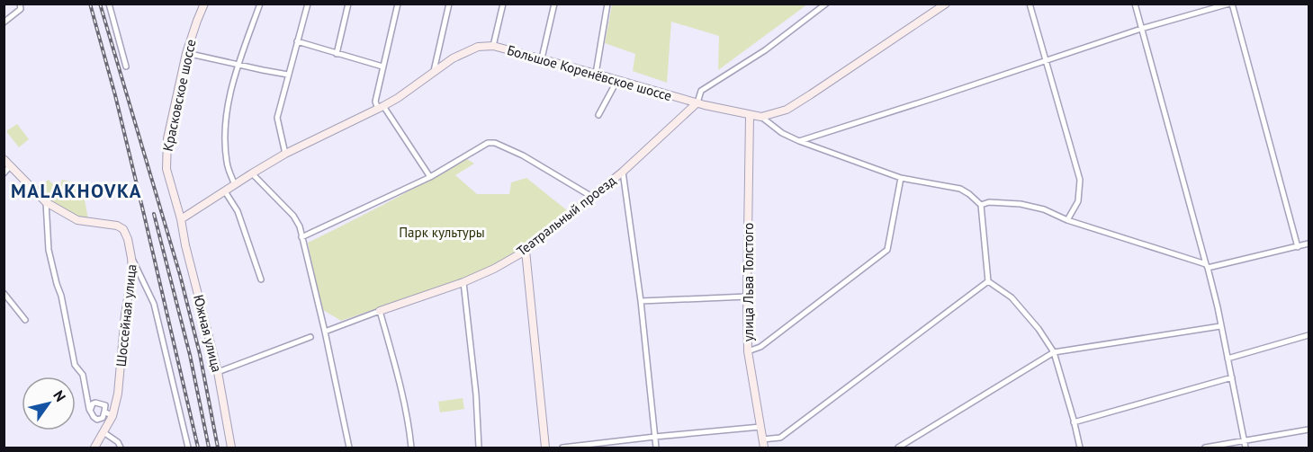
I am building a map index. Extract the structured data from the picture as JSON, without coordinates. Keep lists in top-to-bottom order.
{
  "streets": {
    "main road": [
      "Большое Коренёвское шоссе",
      "Красковское шоссе",
      "Театральный проезд",
      "улица Льва Толстого",
      "Шоссейная улица",
      "Южная улица"
    ]
  },
  "crossings": [
    ["Большое Коренёвское шоссе", "Красковское шоссе"],
    ["Большое Коренёвское шоссе", "Театральный проезд"],
    ["Большое Коренёвское шоссе", "улица Льва Толстого"],
    ["Большое Коренёвское шоссе", "Южная улица"],
    ["Красковское шоссе", "Южная улица"]
  ],
  "districts": ["MALAKHOVKA"],
  "parks": ["Парк культуры"],
  "north": "top right"
}
